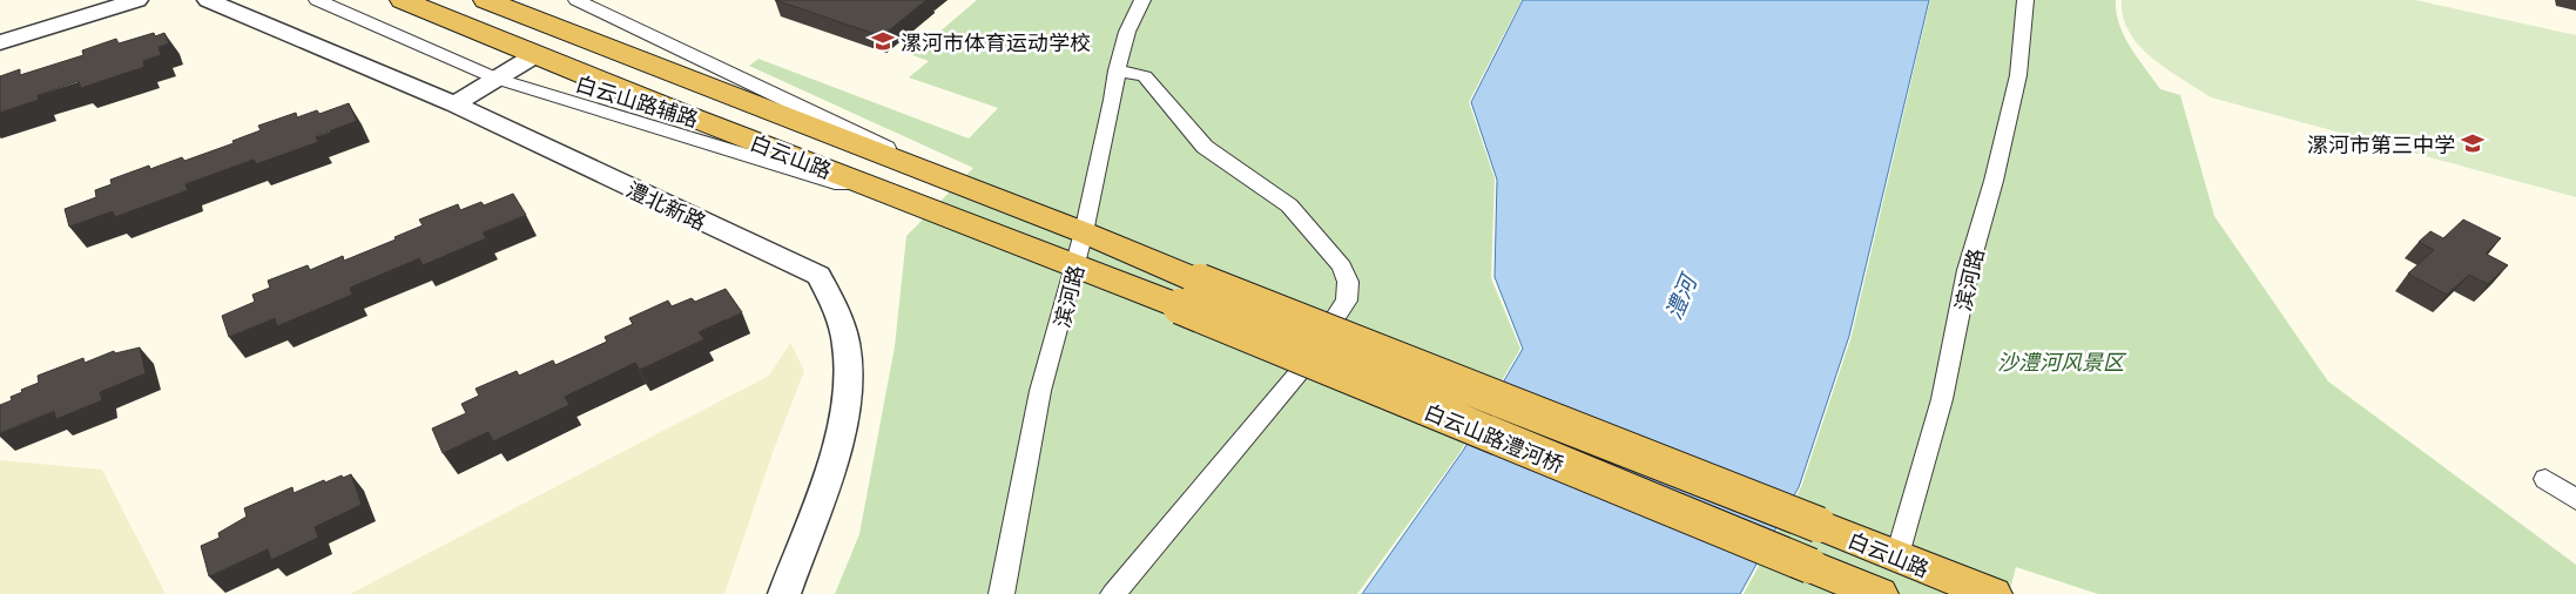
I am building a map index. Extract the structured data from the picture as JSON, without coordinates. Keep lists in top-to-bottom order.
{
  "streets": {
    "highway": ["白云山路", "白云山路澧河桥"],
    "street": ["白云山路辅路", "澧北新路", "滨河路"]
  },
  "crossings": [
    ["白云山路辅路", "白云山路"],
    ["白云山路", "滨河路"],
    ["白云山路", "白云山路澧河桥"]
  ],
  "water": ["澧河"],
  "parks": ["沙澧河风景区"],
  "places": {
    "school or university": ["漯河市体育运动学校", "漯河市第三中学"]
  }
}
